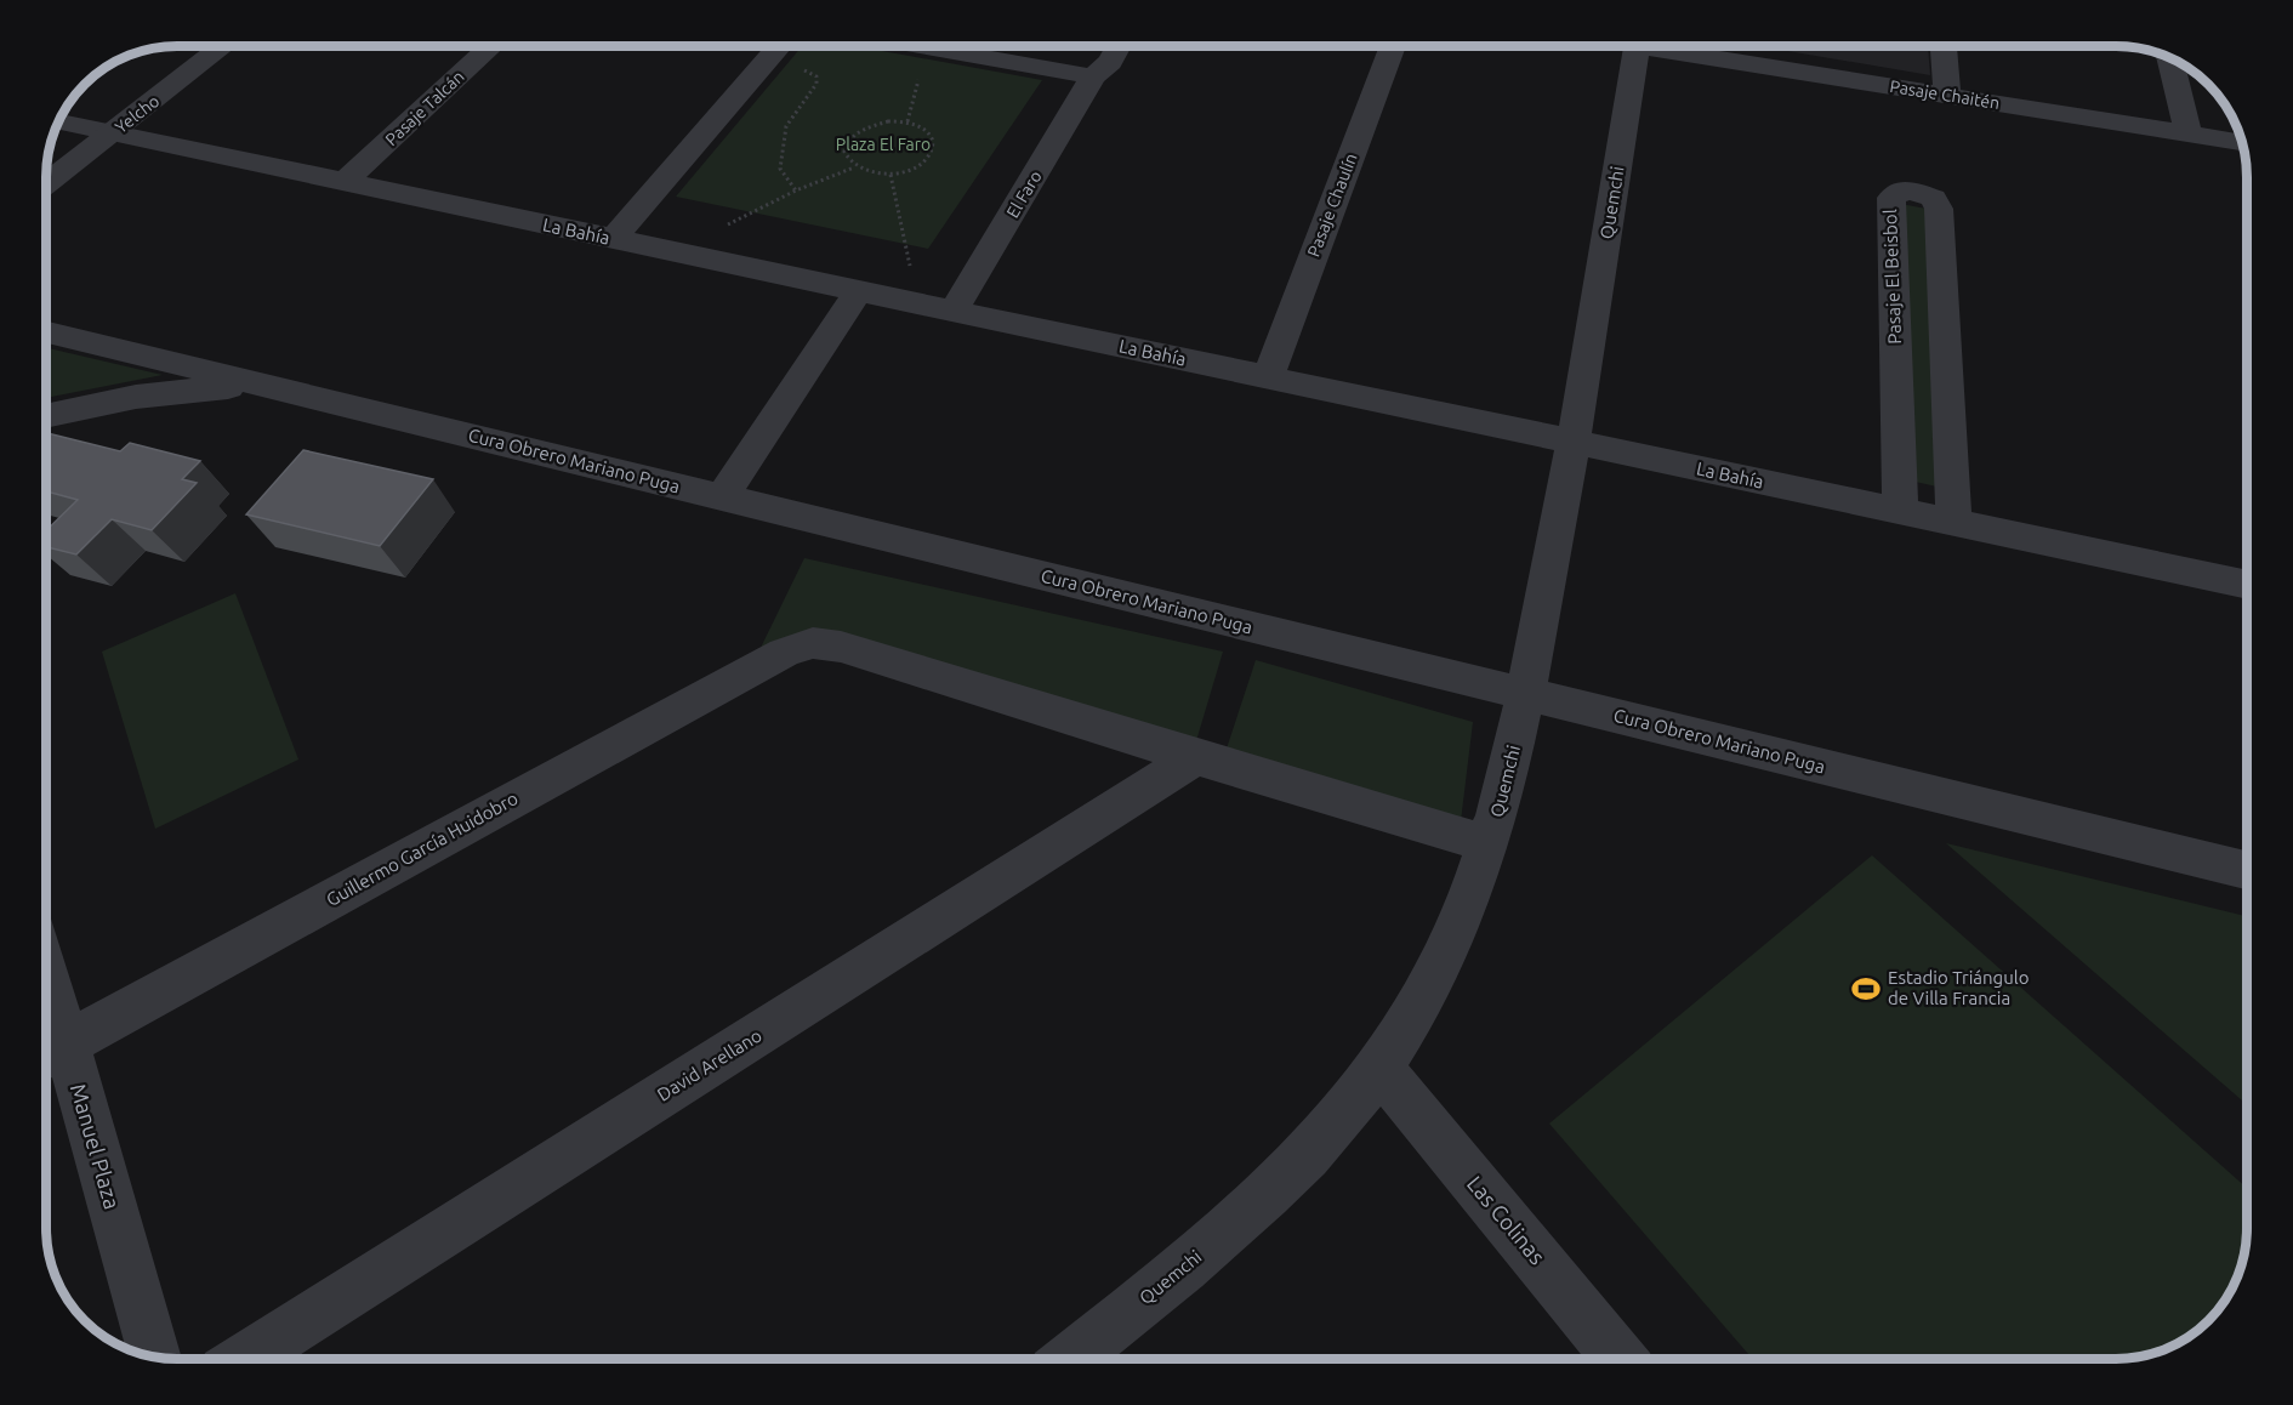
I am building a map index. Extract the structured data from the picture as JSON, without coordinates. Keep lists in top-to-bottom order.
{
  "streets": {
    "street": [
      "Pasaje Chaitén",
      "Pasaje Talcán",
      "Yelcho",
      "El Faro",
      "Quemchi",
      "Pasaje Chaulín",
      "La Bahía",
      "Pasaje El Beisbol",
      "Cura Obrero Mariano Puga",
      "Guillermo García Huidobro",
      "David Arellano",
      "Manuel Plaza",
      "Las Colinas"
    ]
  },
  "crossings": [
    ["Pasaje Talcán", "La Bahía"],
    ["Yelcho", "La Bahía"],
    ["El Faro", "La Bahía"],
    ["Quemchi", "La Bahía"],
    ["Quemchi", "Cura Obrero Mariano Puga"],
    ["Quemchi", "Las Colinas"],
    ["Pasaje Chaulín", "La Bahía"],
    ["La Bahía", "Pasaje El Beisbol"],
    ["Guillermo García Huidobro", "David Arellano"],
    ["Guillermo García Huidobro", "Manuel Plaza"]
  ],
  "parks": ["Plaza El Faro"],
  "places": {
    "sports": ["Estadio Triángulo de Villa Francia"]
  }
}
